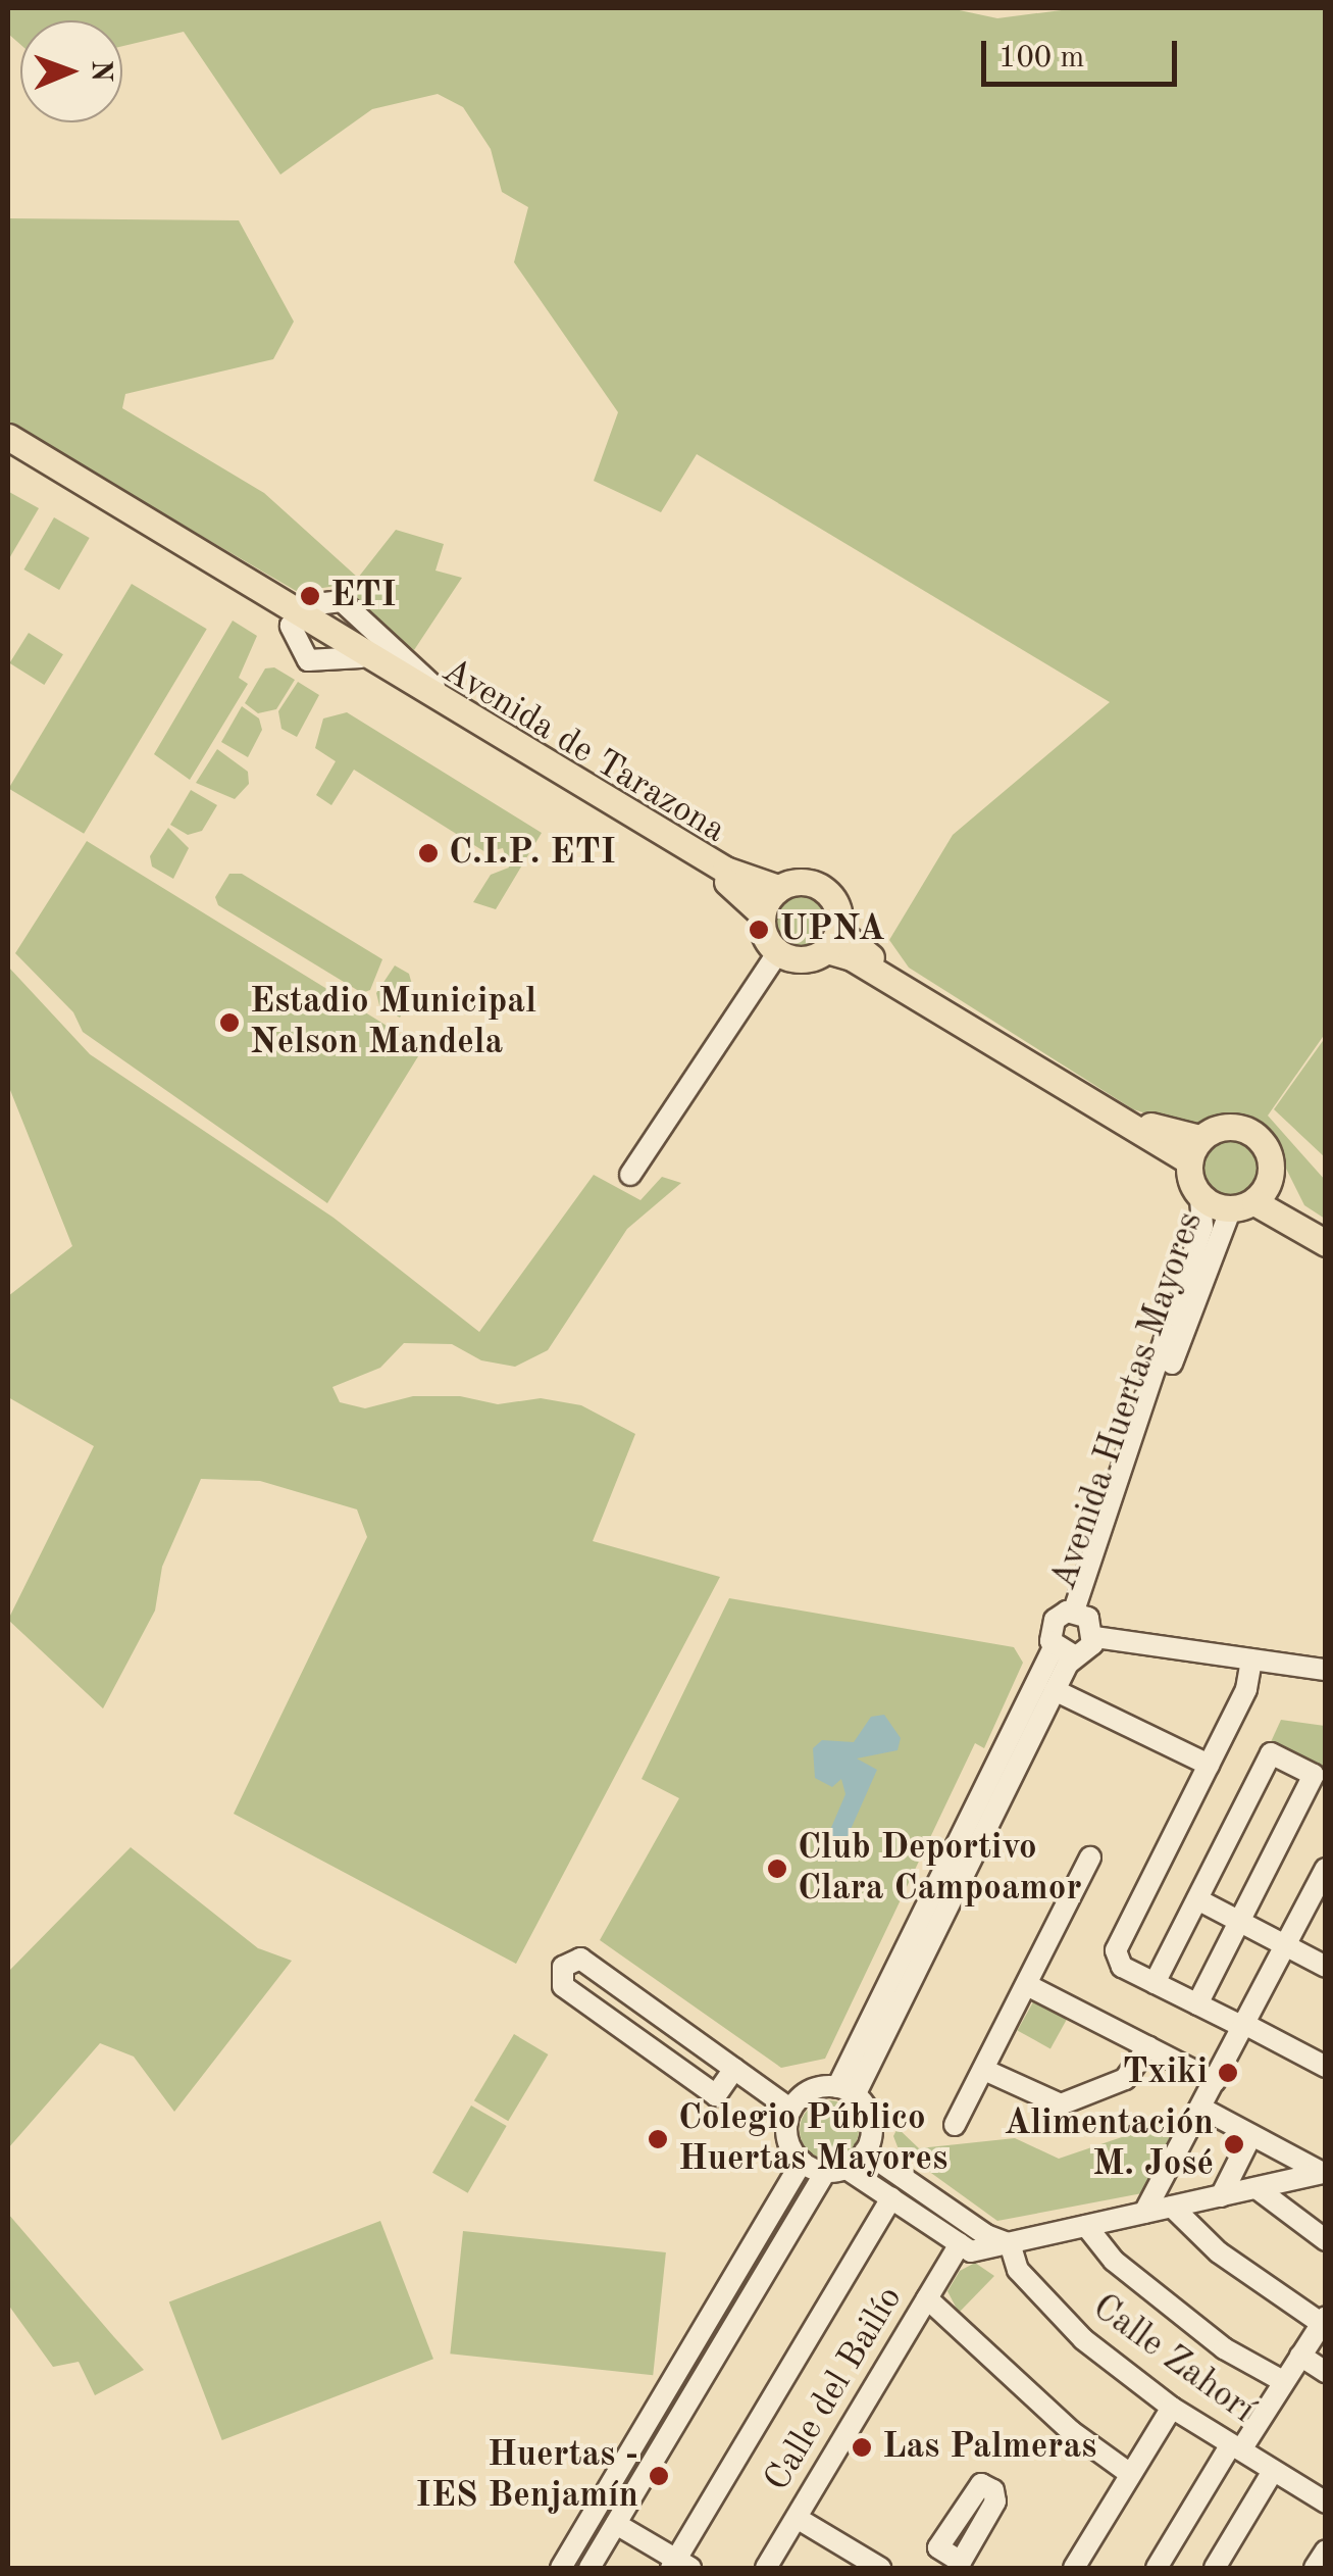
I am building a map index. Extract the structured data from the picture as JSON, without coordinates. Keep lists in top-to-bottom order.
{
  "streets": {
    "main road": ["Avenida de Tarazona"],
    "street": ["Avenida Huertas Mayores", "Calle Zahorí", "Calle del Bailío"]
  },
  "places": [
    "ETI",
    "C.I.P. ETI",
    "UPNA",
    "Estadio Municipal Nelson Mandela",
    "Club Deportivo Clara Campoamor",
    "Txiki",
    "Colegio Público Huertas Mayores",
    "Alimentación M. José",
    "Las Palmeras",
    "Huertas - IES Benjamín"
  ],
  "scale_bar": "100 m",
  "north": "right"
}
